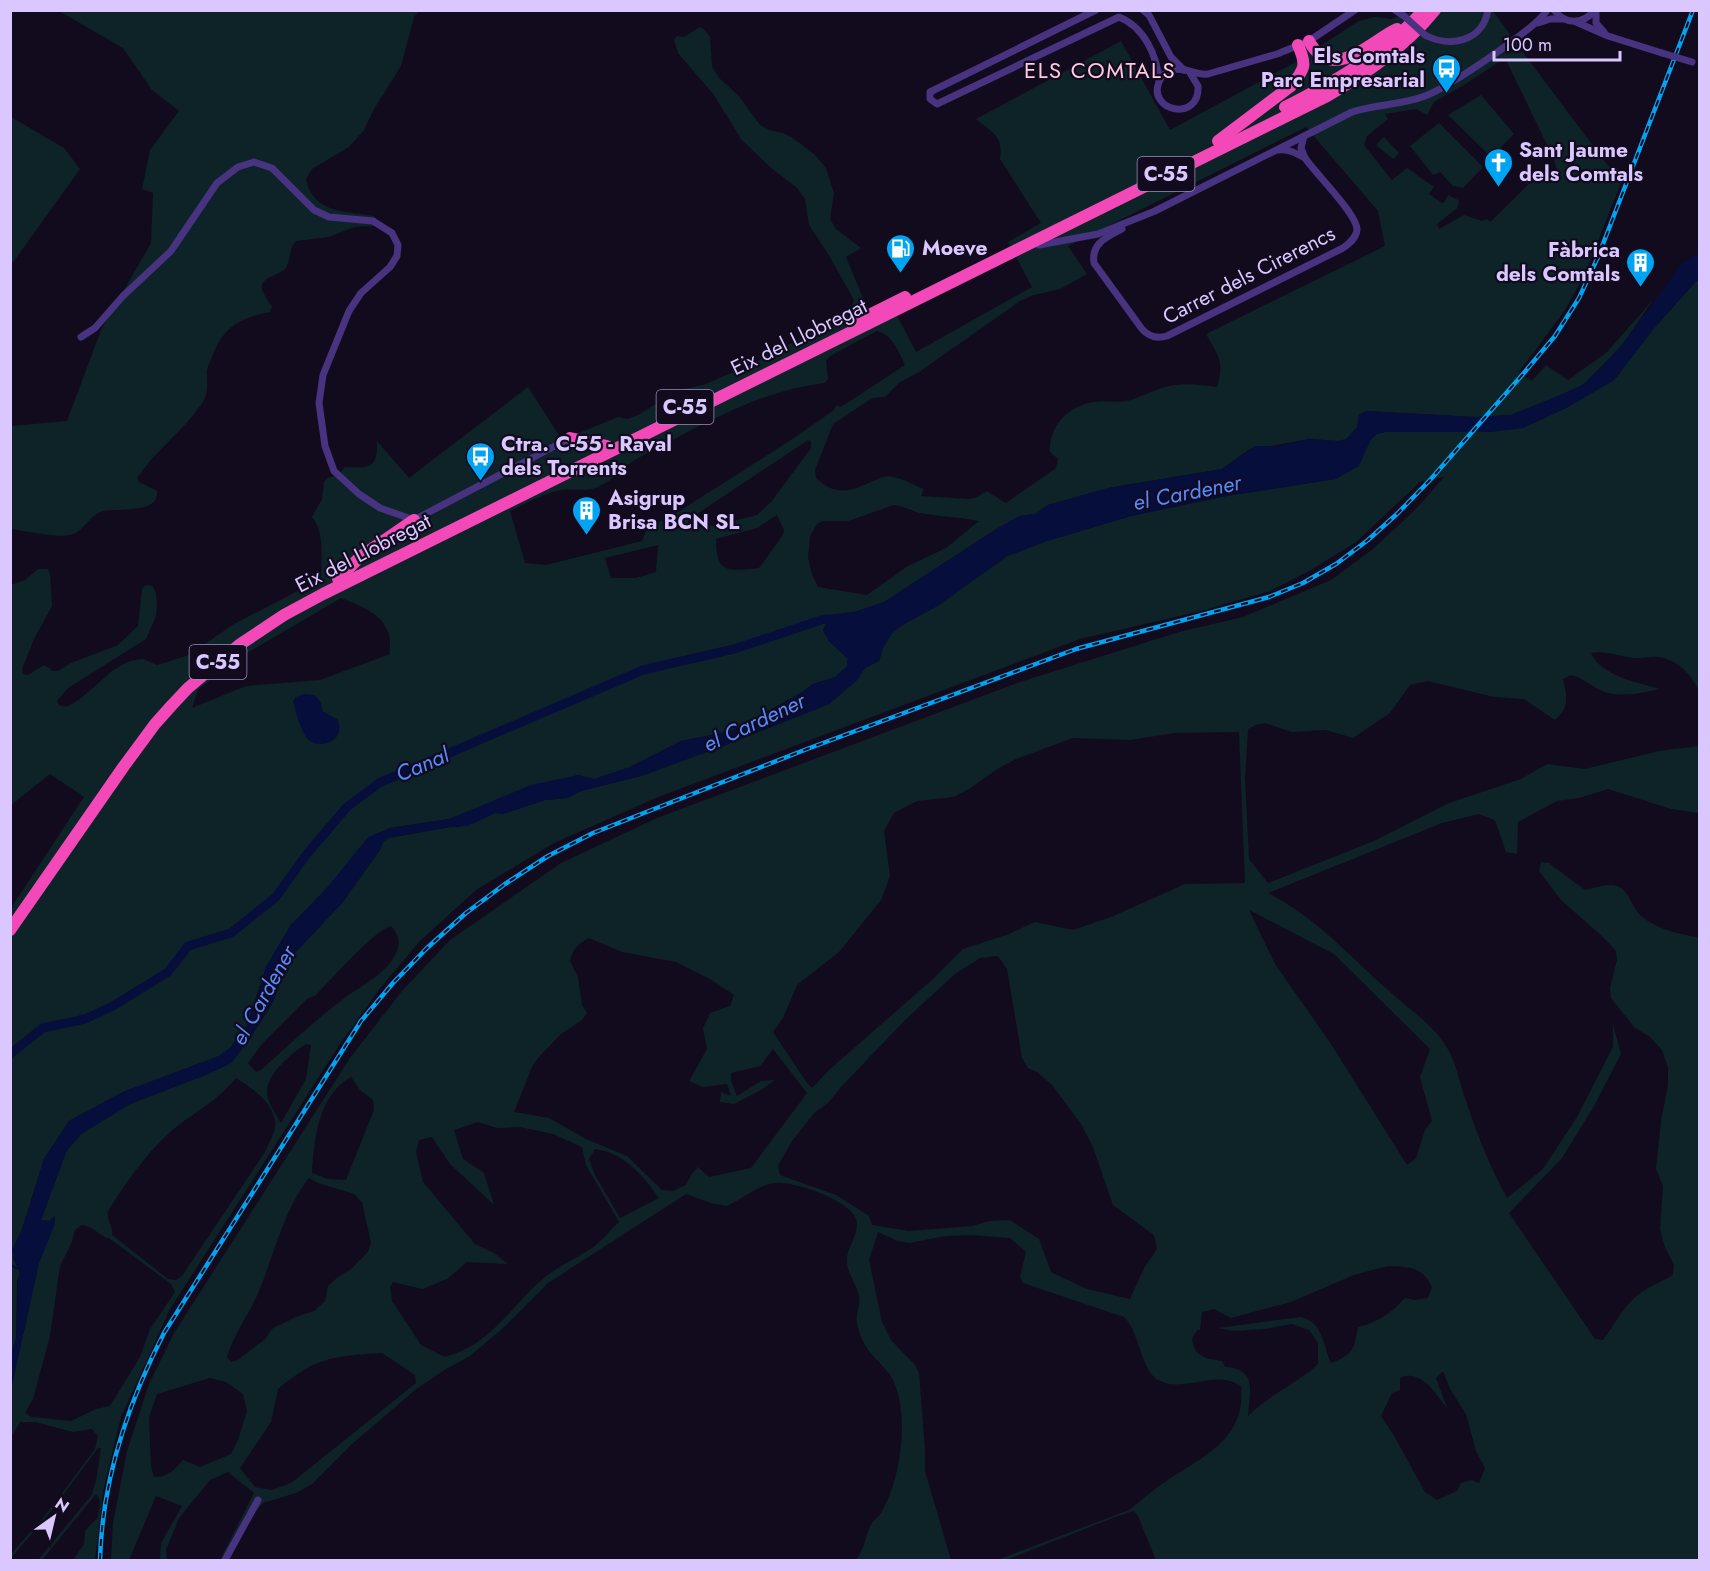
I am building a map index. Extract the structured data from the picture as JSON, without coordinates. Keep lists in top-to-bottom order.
{
  "streets": {
    "highway": ["C-55", "Eix del Llobregat"],
    "street": ["Carrer dels Cirerencs"]
  },
  "districts": ["ELS COMTALS"],
  "water": ["el Cardener", "Canal"],
  "places": {
    "bus stop": ["Els Comtals Parc Empresarial", "Ctra. C-55 - Raval dels Torrents"],
    "church": ["Sant Jaume dels Comtals"],
    "fuel station": ["Moeve"],
    "building": ["Fàbrica dels Comtals", "Asigrup Brisa BCN SL"]
  },
  "scale_bar": "100 m",
  "north": "top right"
}
